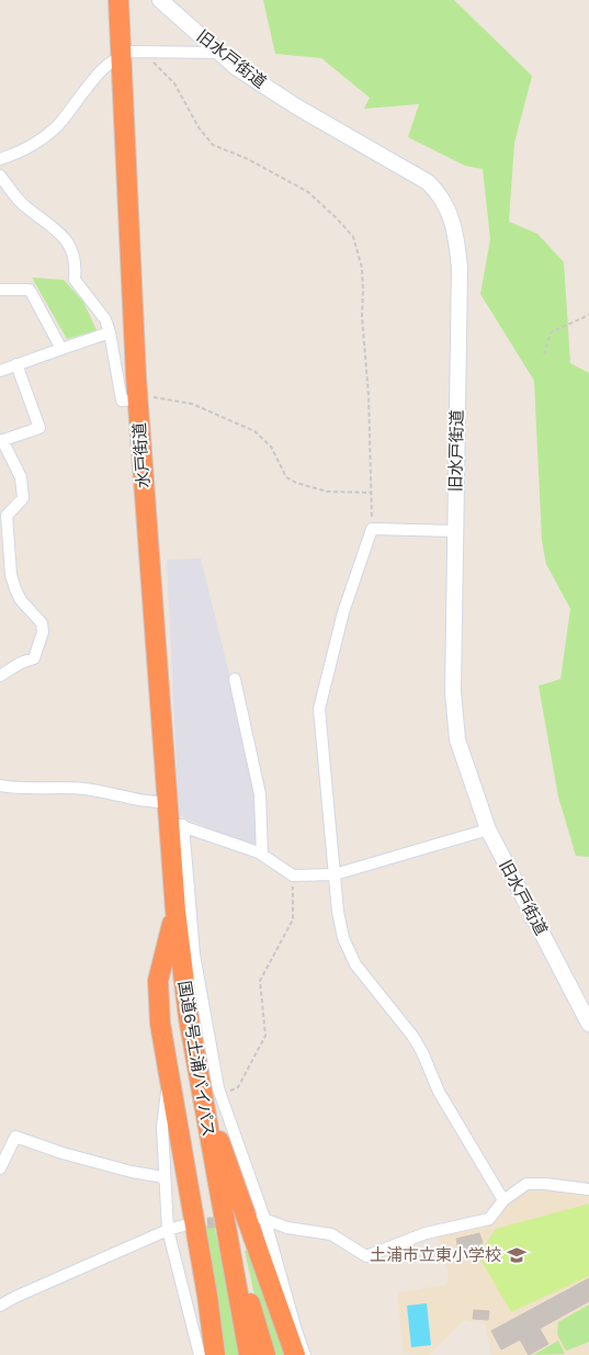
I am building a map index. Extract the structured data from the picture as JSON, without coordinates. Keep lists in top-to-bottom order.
{
  "streets": {
    "highway": ["水戸街道", "国道6号土浦バイパス"],
    "street": ["旧水戸街道"]
  },
  "crossings": [
    ["水戸街道", "国道6号土浦バイパス"]
  ],
  "places": {
    "school or university": ["土浦市立東小学校"]
  }
}
